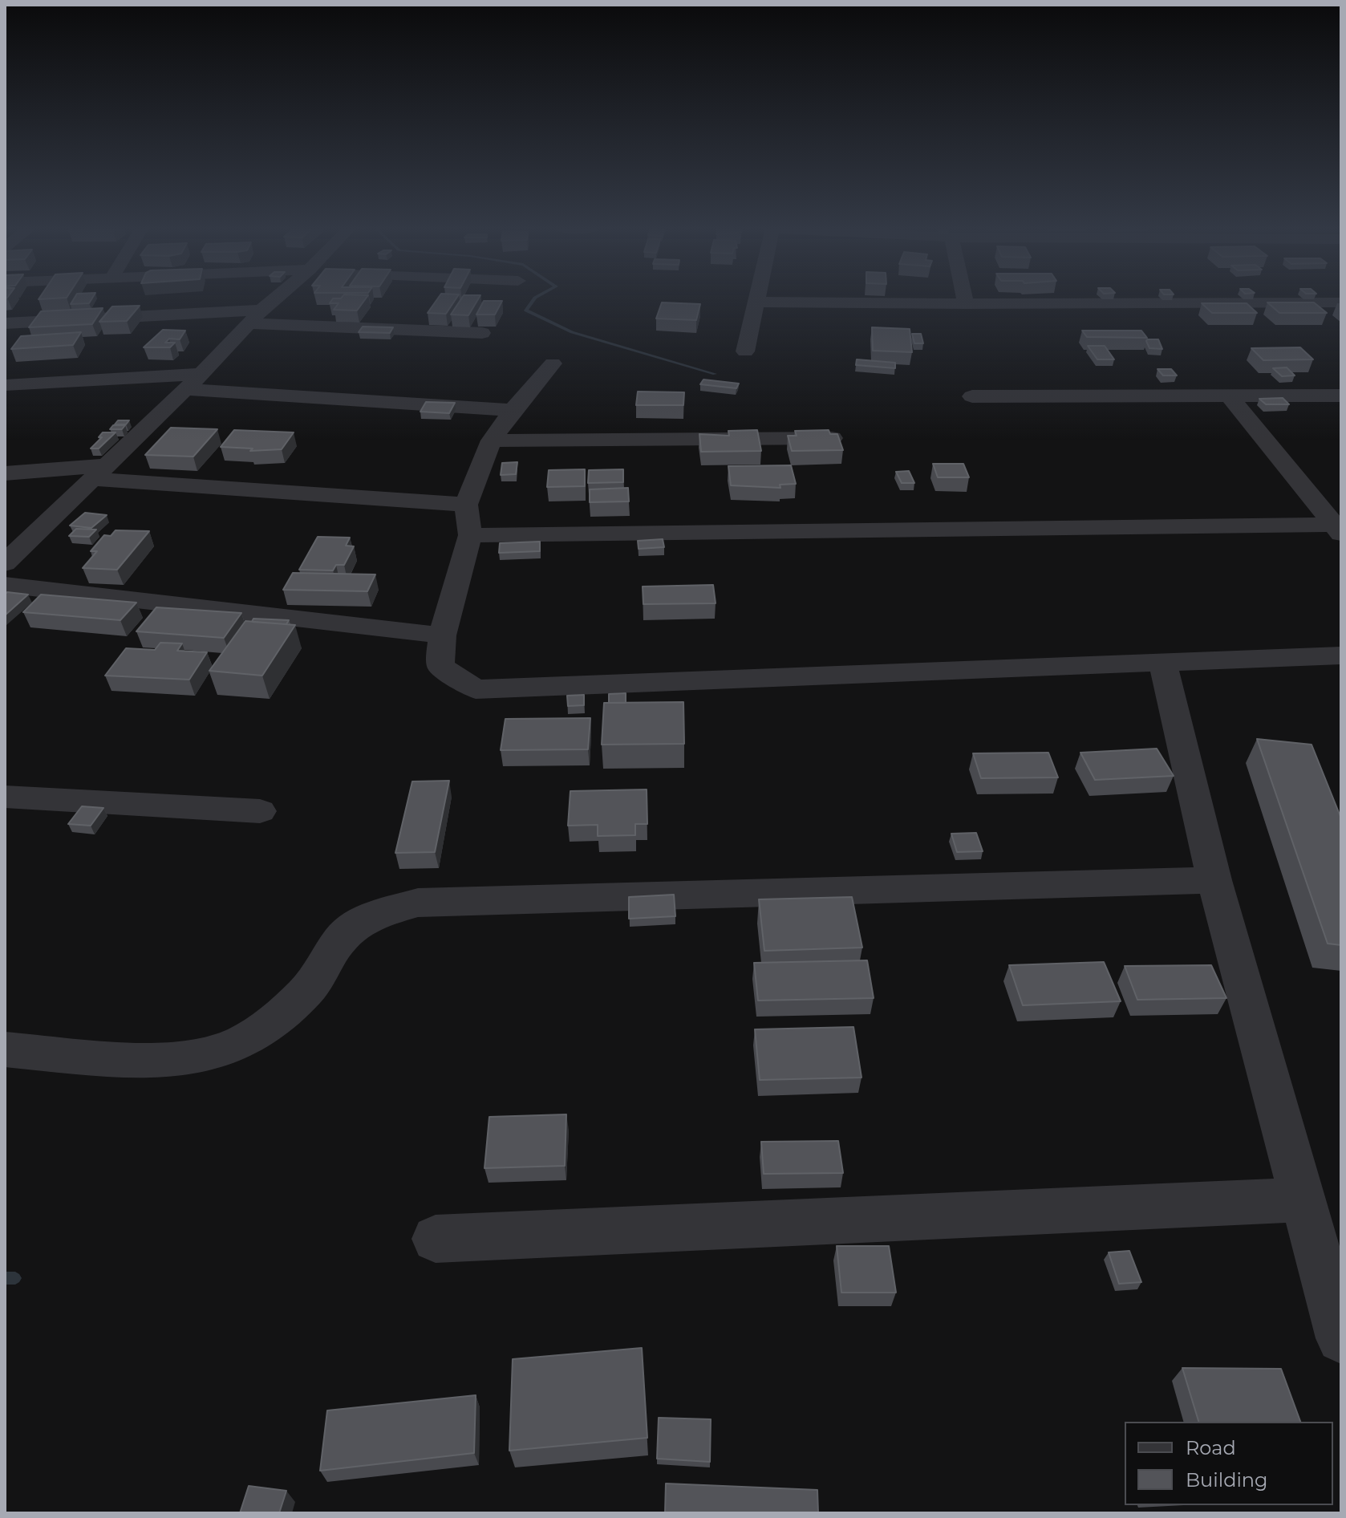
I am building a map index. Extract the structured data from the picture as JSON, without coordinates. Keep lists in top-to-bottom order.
{
  "legend": ["Road", "Building"]
}
